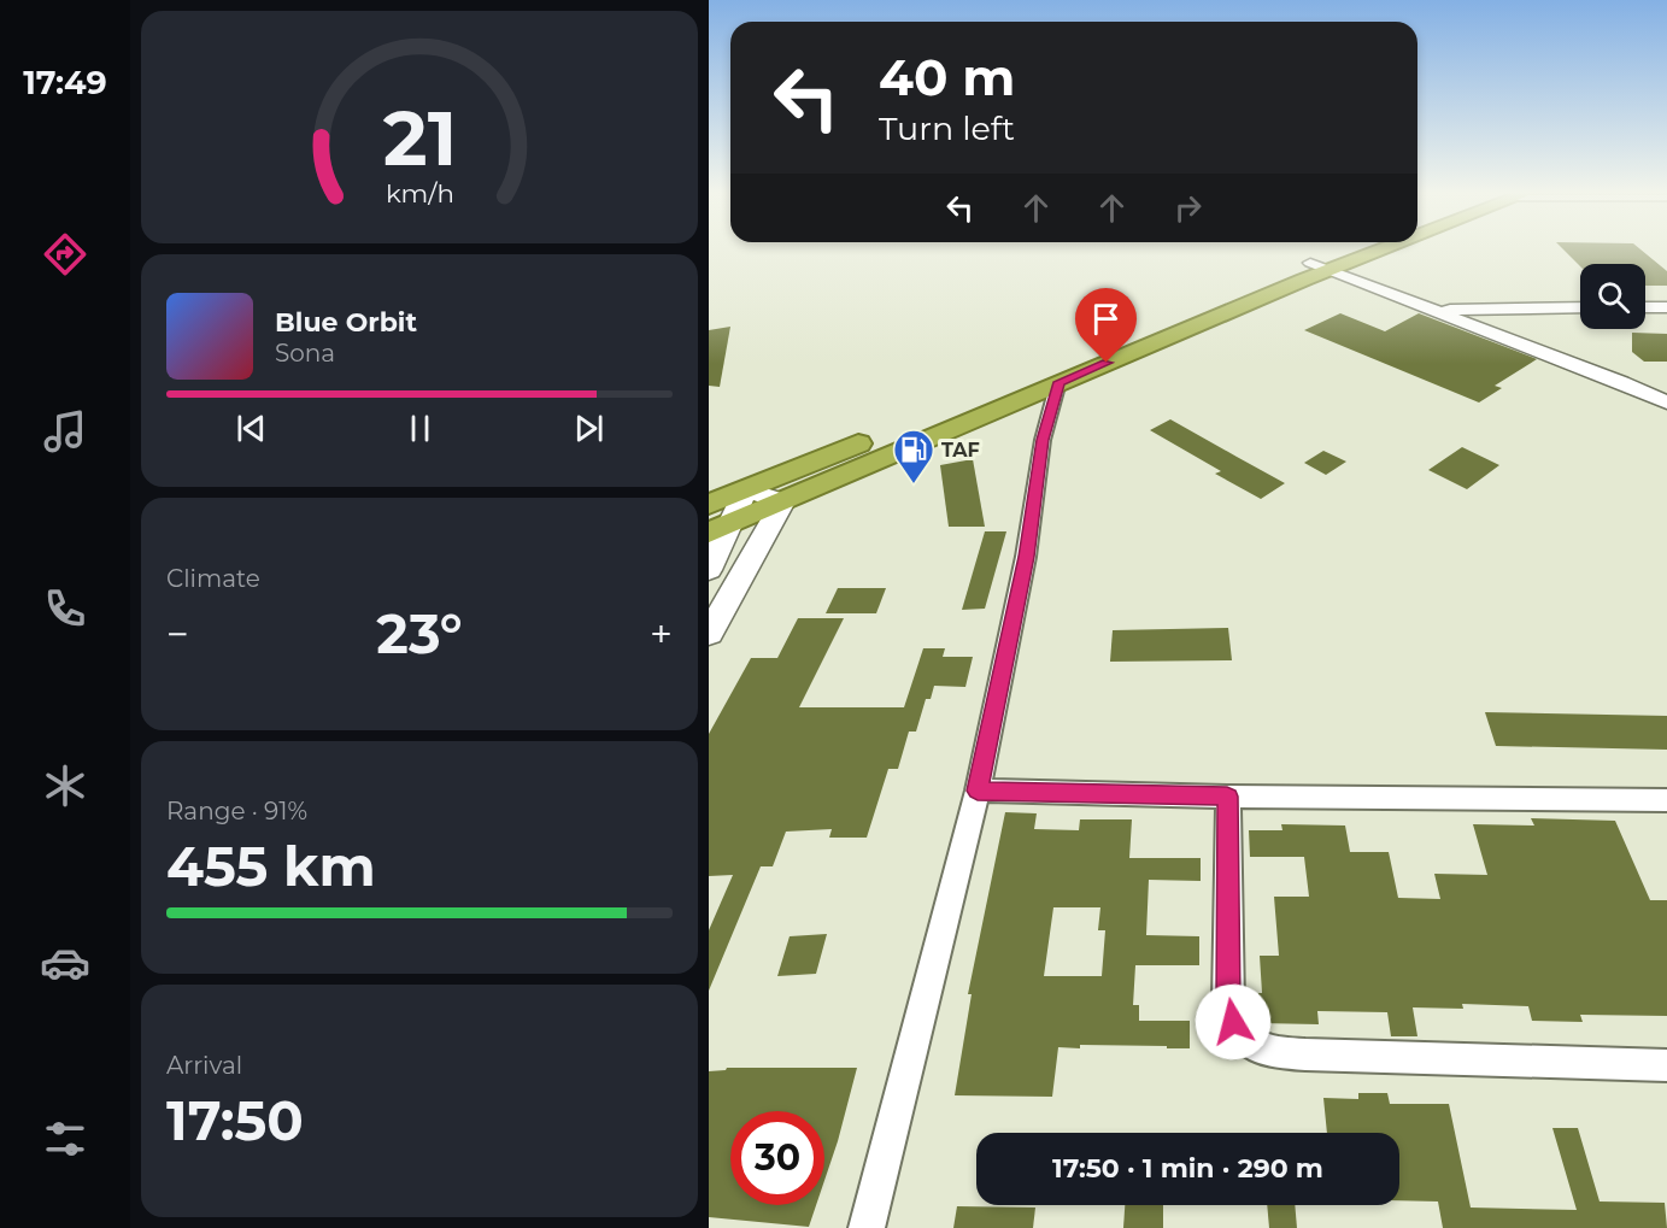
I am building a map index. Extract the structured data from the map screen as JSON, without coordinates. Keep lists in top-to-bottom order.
{
  "places": {
    "fuel station": ["TAF"]
  },
  "page": {
    "tabs": "17:49",
    "turn": ["40 m", "Turn left"],
    "song": ["Blue Orbit", "Sona"],
    "tile": [
      "Climate",
      ["Range · 91%", "455 km"],
      ["Arrival", "17:50"]
    ],
    "heat": ["−", "23°", "+"],
    "limit": "30",
    "trip": "17:50 · 1 min · 290 m",
    "gauge": ["21", "km/h"]
  }
}
